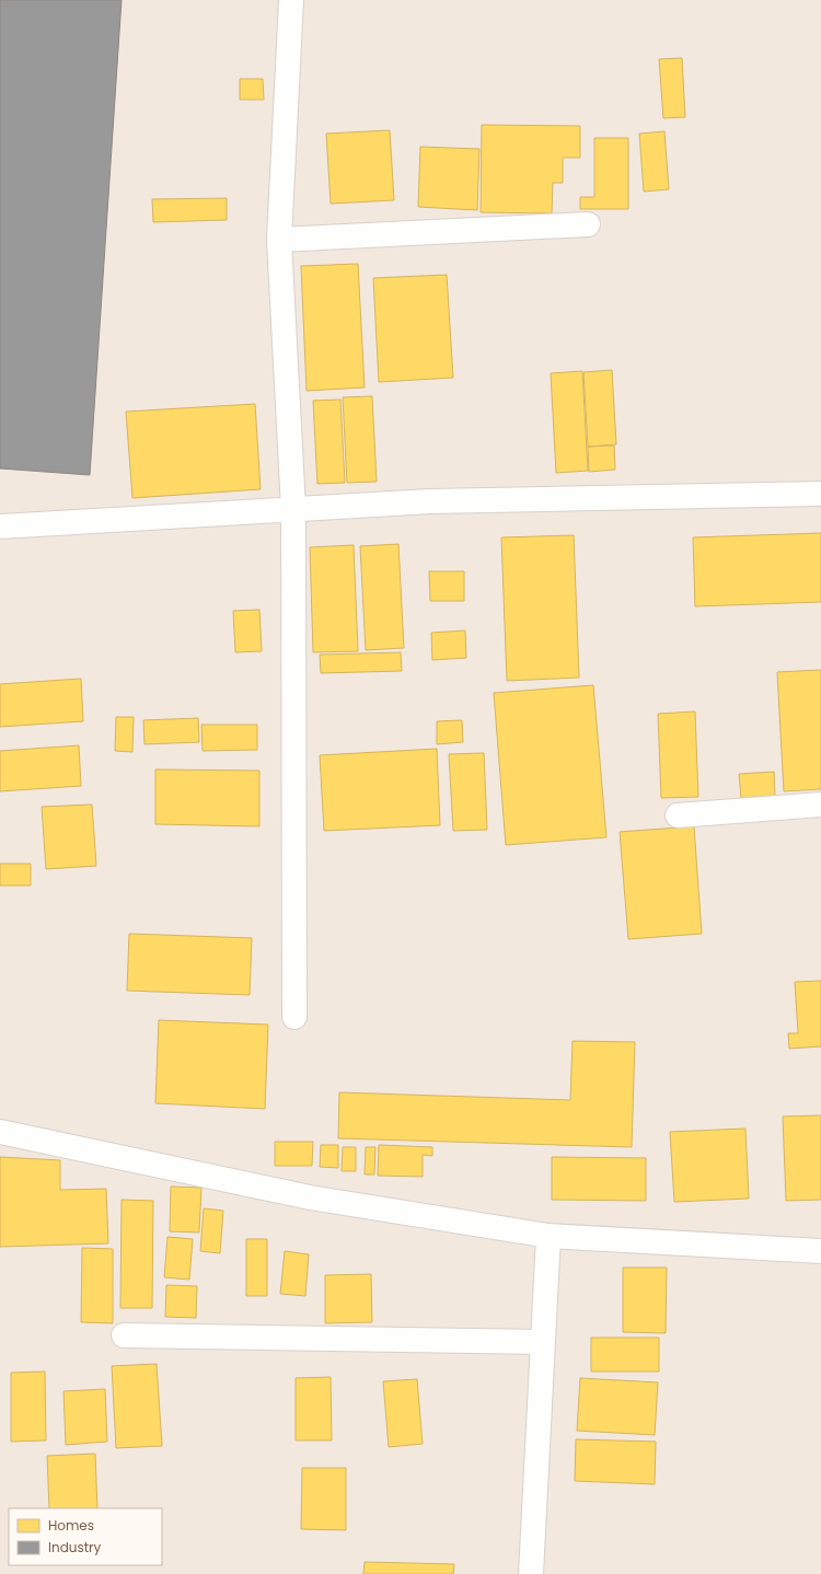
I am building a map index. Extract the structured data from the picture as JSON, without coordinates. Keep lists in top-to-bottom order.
{
  "legend": ["Homes", "Industry"]
}
